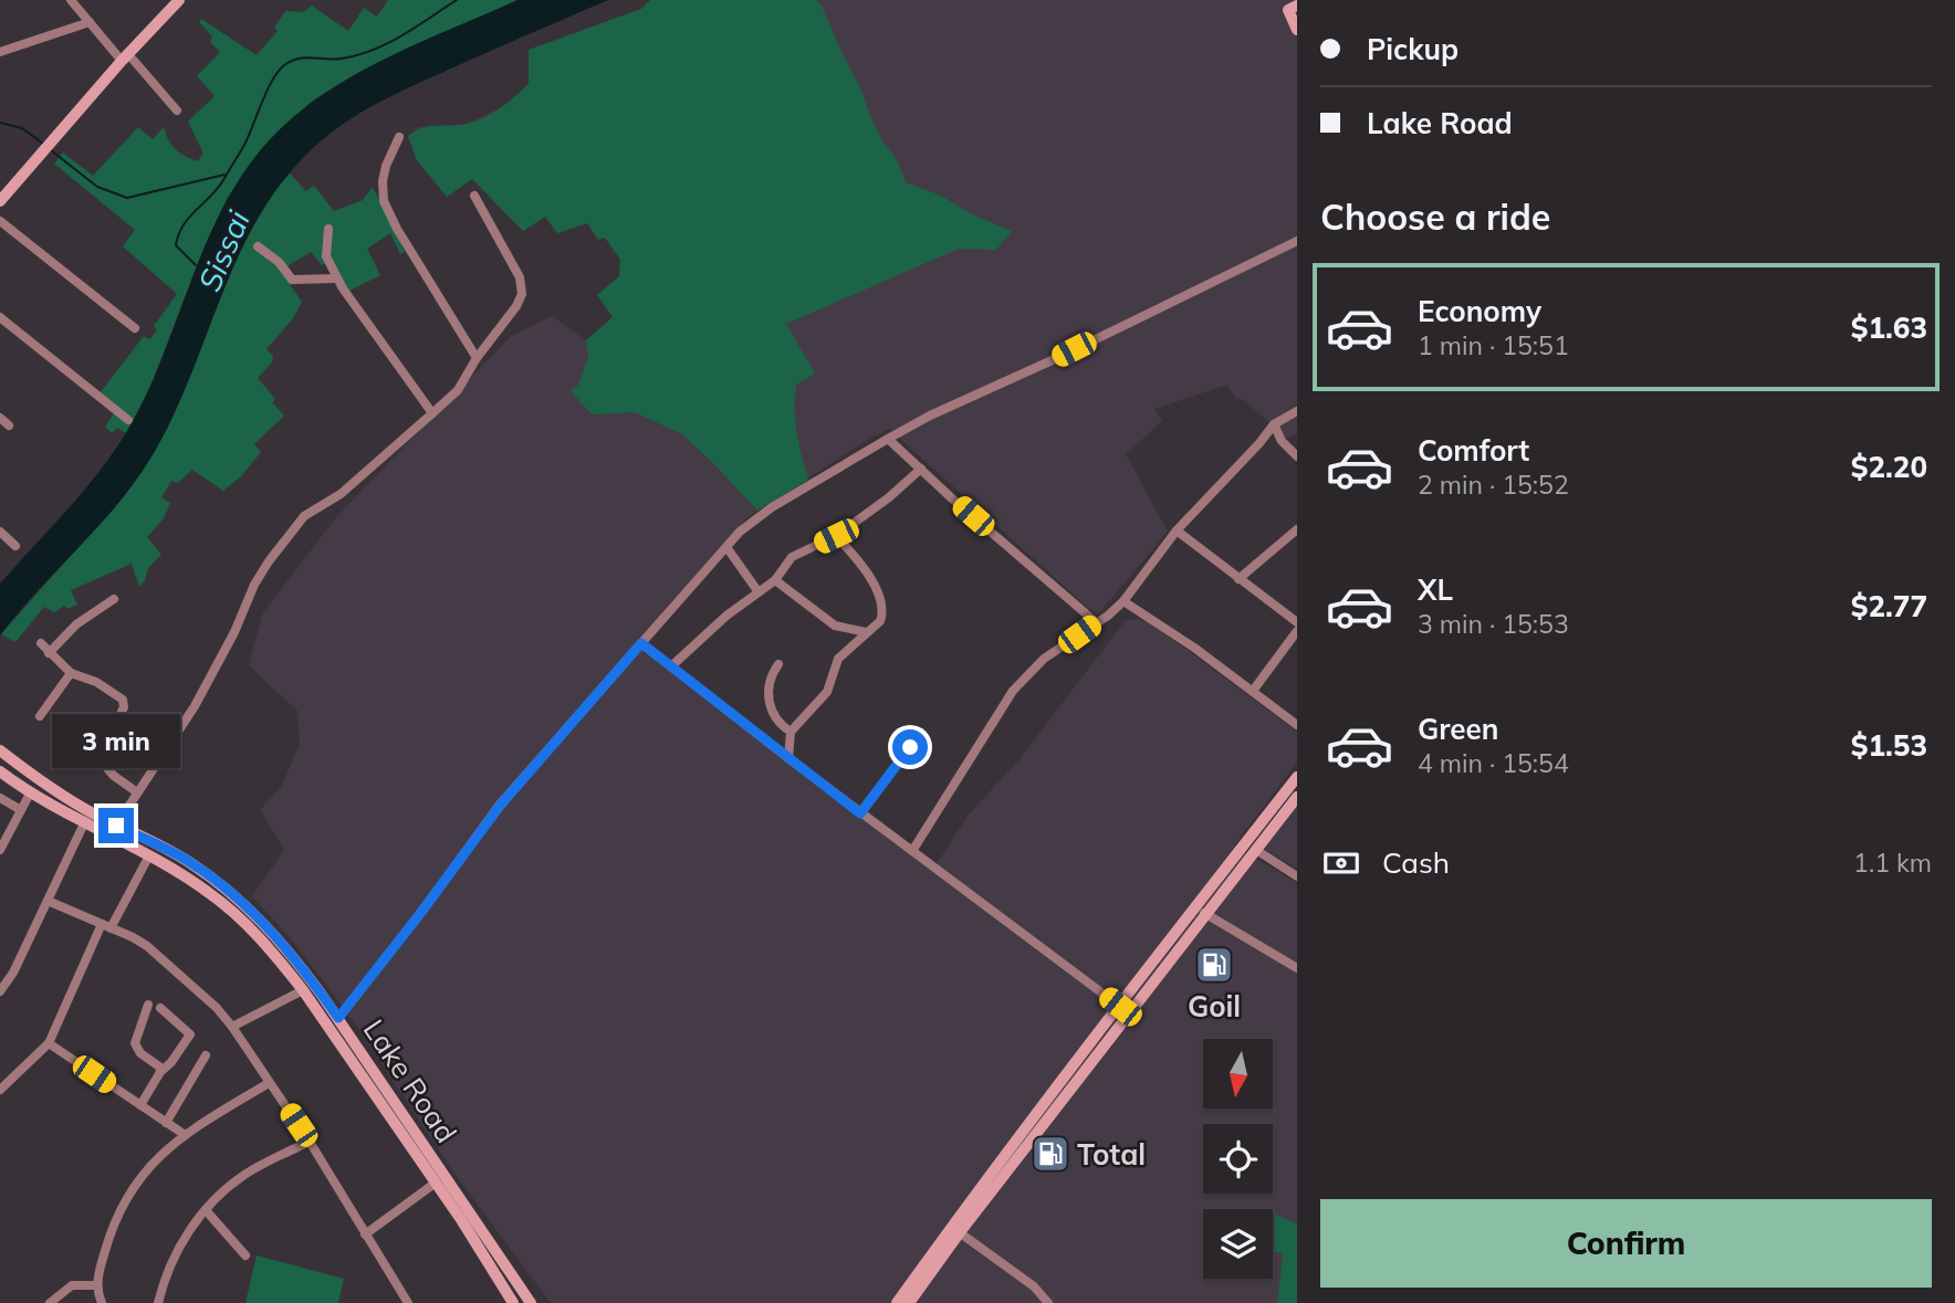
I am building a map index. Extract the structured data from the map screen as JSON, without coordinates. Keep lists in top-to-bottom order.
{
  "streets": {
    "main road": ["Lake Road"]
  },
  "water": ["Sissai"],
  "places": {
    "fuel station": ["Goil", "Total"]
  },
  "north": "bottom",
  "page": {
    "banner": ["Pickup", "Lake Road"],
    "heading": "Choose a ride",
    "list": [
      {
        "name": "Economy",
        "note": "1 min · 15:51",
        "value": "$1.63"
      },
      {
        "name": "Comfort",
        "note": "2 min · 15:52",
        "value": "$2.20"
      },
      {
        "name": "XL",
        "note": "3 min · 15:53",
        "value": "$2.77"
      },
      {
        "name": "Green",
        "note": "4 min · 15:54",
        "value": "$1.53"
      }
    ],
    "bubble": "3 min",
    "pay": ["Cash", "1.1 km"],
    "buttons": "Confirm"
  }
}
